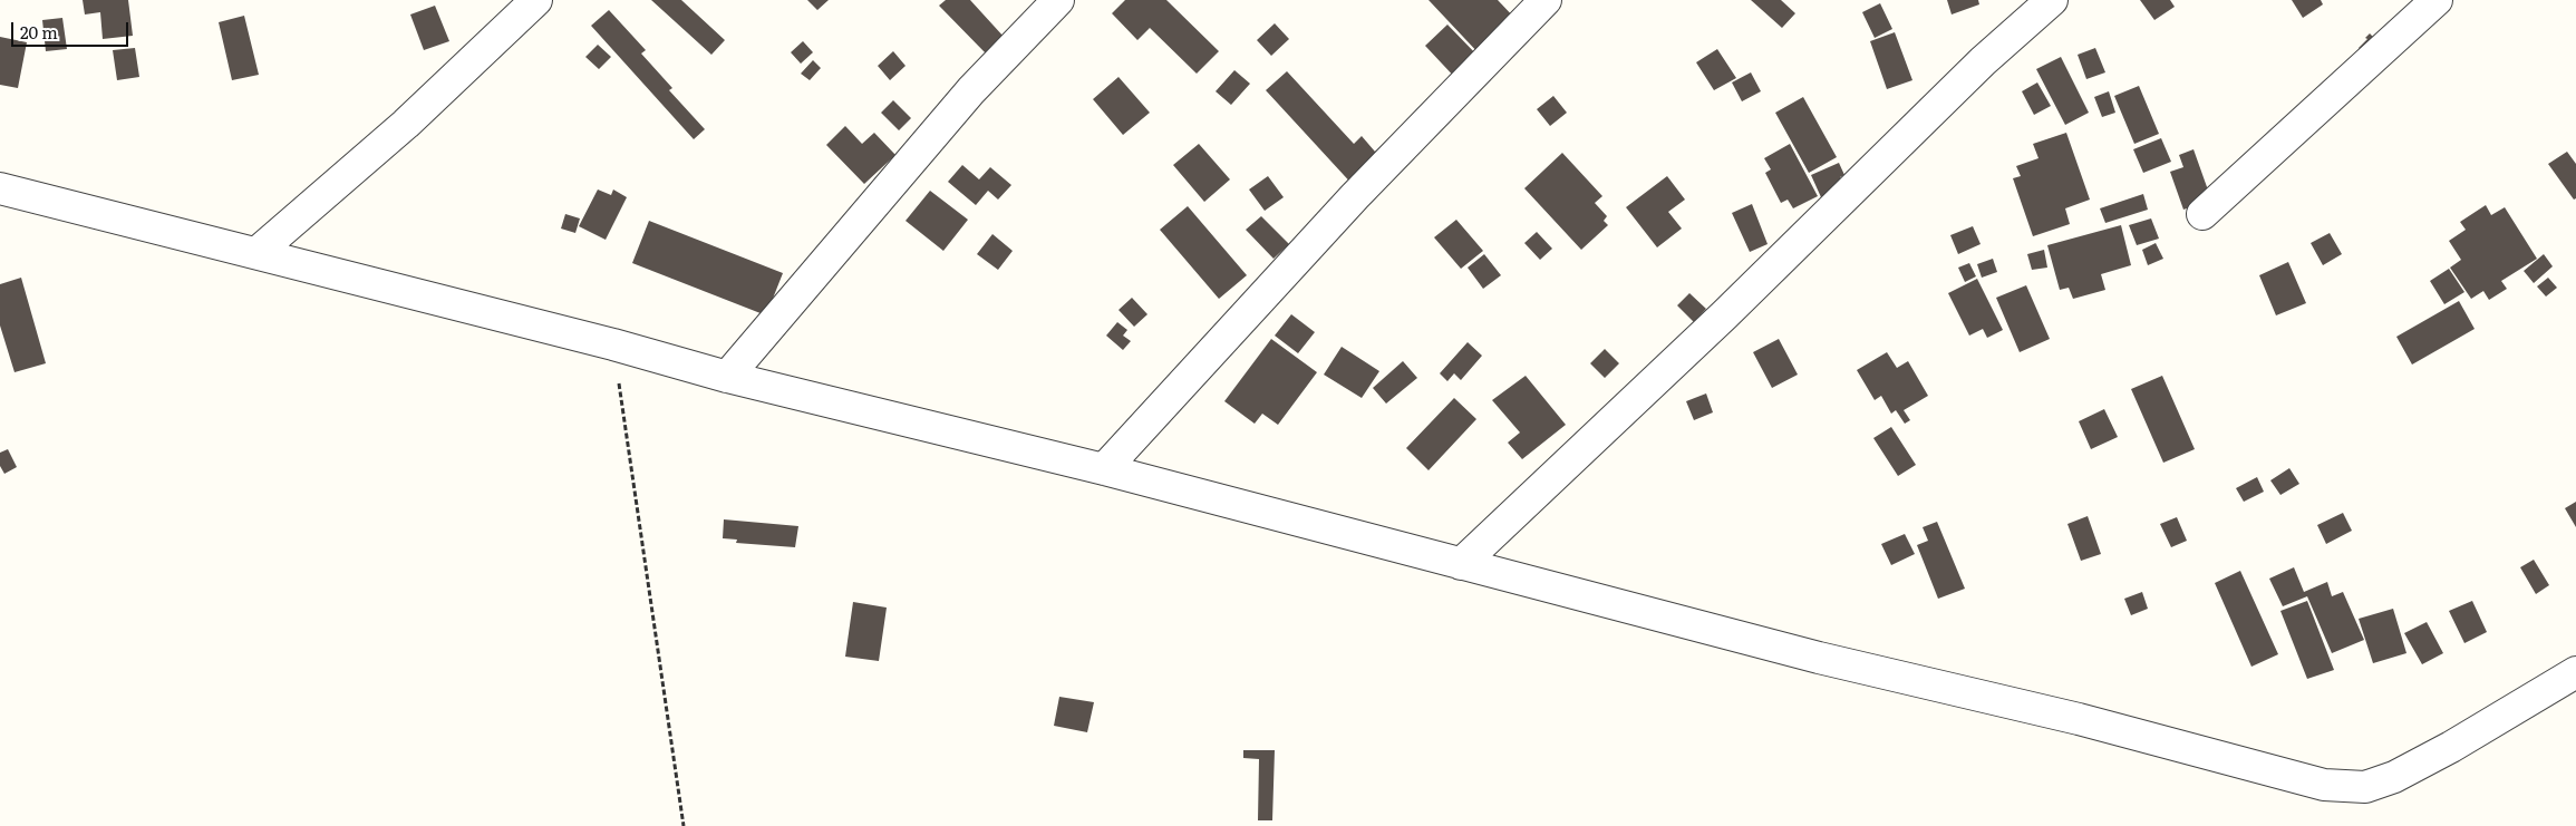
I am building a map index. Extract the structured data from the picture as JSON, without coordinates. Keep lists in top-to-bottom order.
{
  "scale_bar": "20 m"
}
